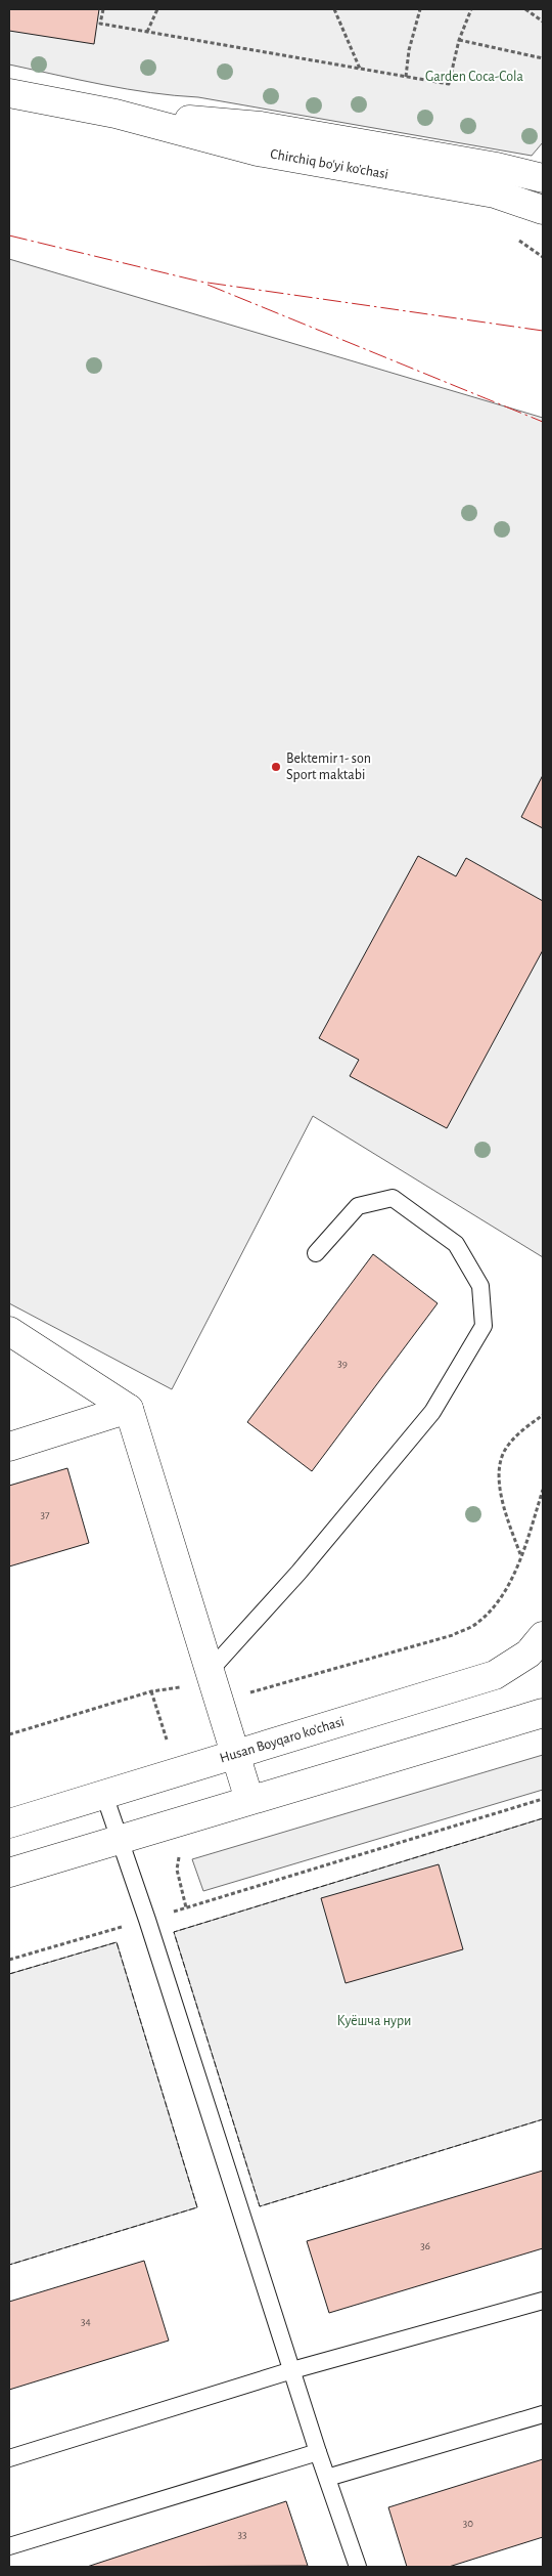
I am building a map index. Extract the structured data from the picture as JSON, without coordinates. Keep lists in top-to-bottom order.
{
  "streets": {
    "street": ["Chirchiq bo'yi ko'chasi", "Husan Boyqaro ko'chasi"]
  },
  "parks": ["Garden Coca-Cola", "Куёшча нури"],
  "places": ["Bektemir 1- son Sport maktabi"],
  "house_numbers": [
    "39",
    "37",
    "36",
    "34",
    "30",
    "33"
  ]
}
